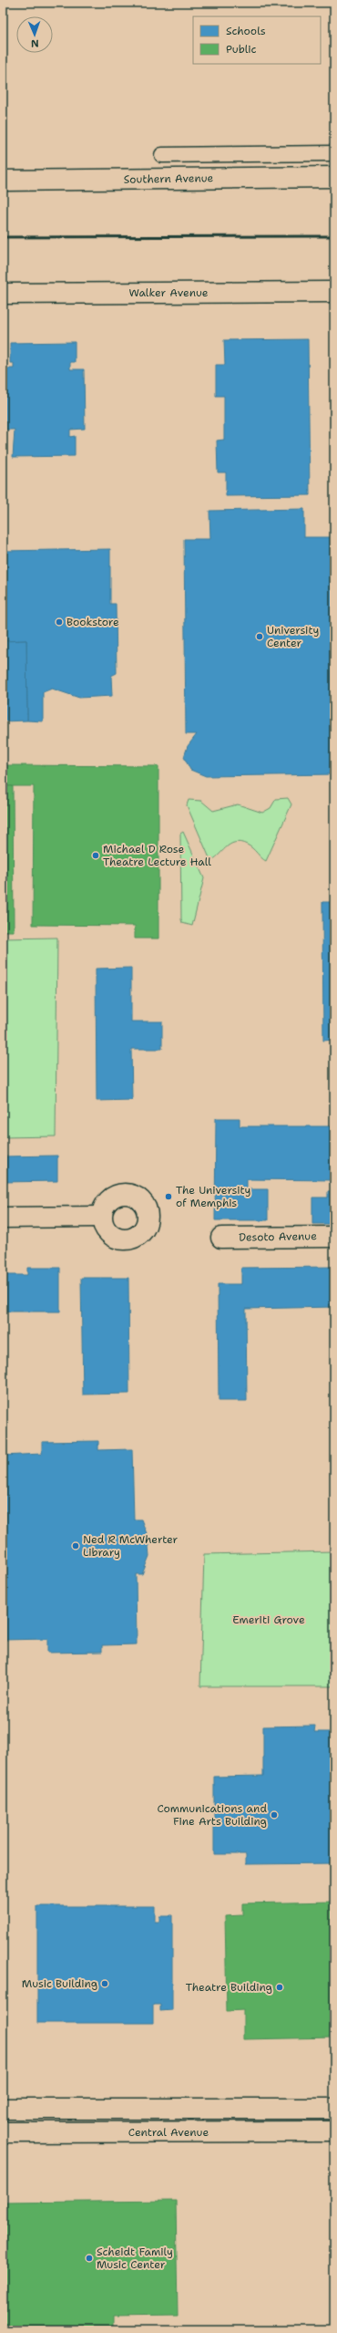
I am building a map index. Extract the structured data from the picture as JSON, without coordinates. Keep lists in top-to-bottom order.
{
  "streets": {
    "street": [
      "Southern Avenue",
      "Walker Avenue",
      "Desoto Avenue",
      "Central Avenue"
    ]
  },
  "parks": ["Emeriti Grove"],
  "places": [
    "Bookstore",
    "University Center",
    "Michael D Rose Theatre Lecture Hall",
    "The University of Memphis",
    "Ned R McWherter Library",
    "Communications and Fine Arts Building",
    "Music Building",
    "Theatre Building",
    "Scheidt Family Music Center"
  ],
  "legend": ["Schools", "Public"],
  "north": "bottom"
}
